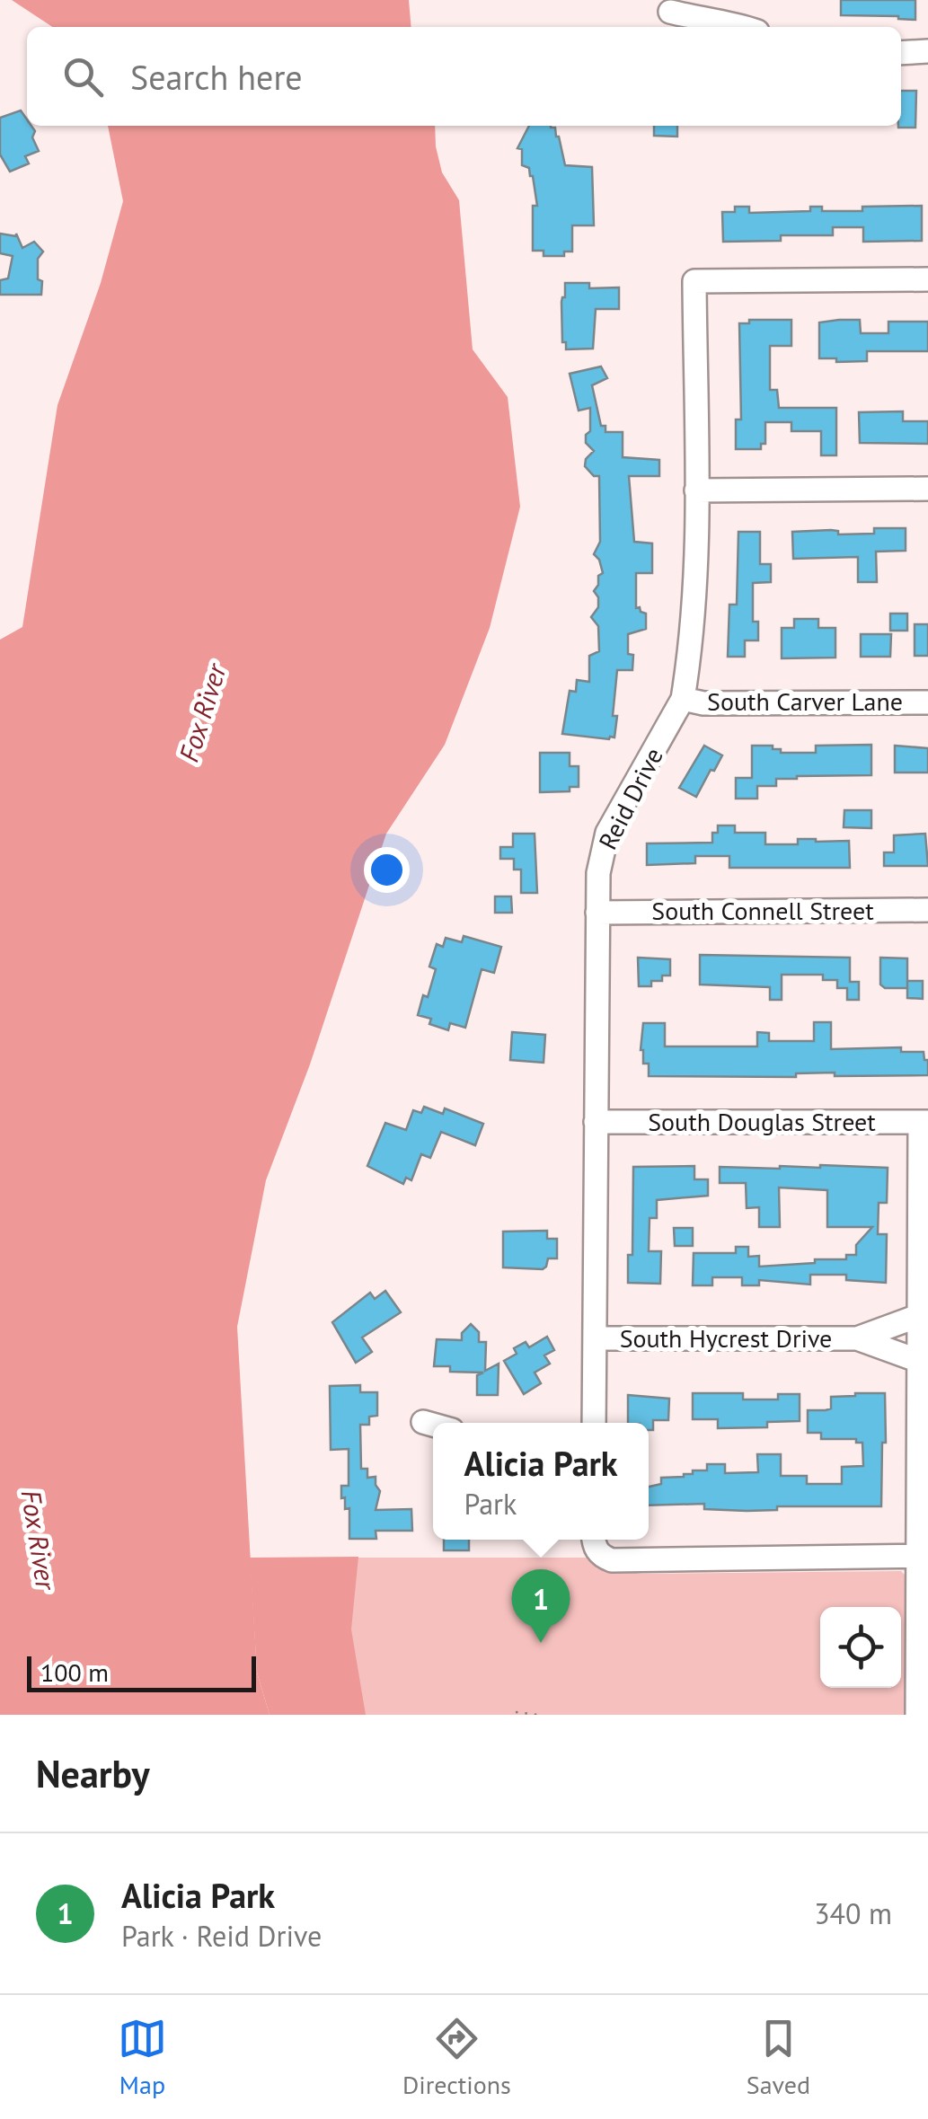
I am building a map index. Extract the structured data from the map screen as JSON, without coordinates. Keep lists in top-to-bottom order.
{
  "streets": {
    "street": [
      "South Carver Lane",
      "Reid Drive",
      "South Connell Street",
      "South Douglas Street",
      "South Hycrest Drive"
    ]
  },
  "crossings": [
    ["South Carver Lane", "Reid Drive"],
    ["Reid Drive", "South Connell Street"],
    ["Reid Drive", "South Douglas Street"],
    ["Reid Drive", "South Hycrest Drive"]
  ],
  "water": ["Fox River"],
  "scale_bar": "100 m",
  "page": {
    "search": "Search here",
    "popup": ["Alicia Park", "Park"],
    "pins": "1",
    "scale": "100 m",
    "heading": "Nearby",
    "list": [
      {
        "mark": "1",
        "name": "Alicia Park",
        "note": "Park · Reid Drive",
        "value": "340 m"
      }
    ],
    "nav": ["Map", "Directions", "Saved"]
  }
}
